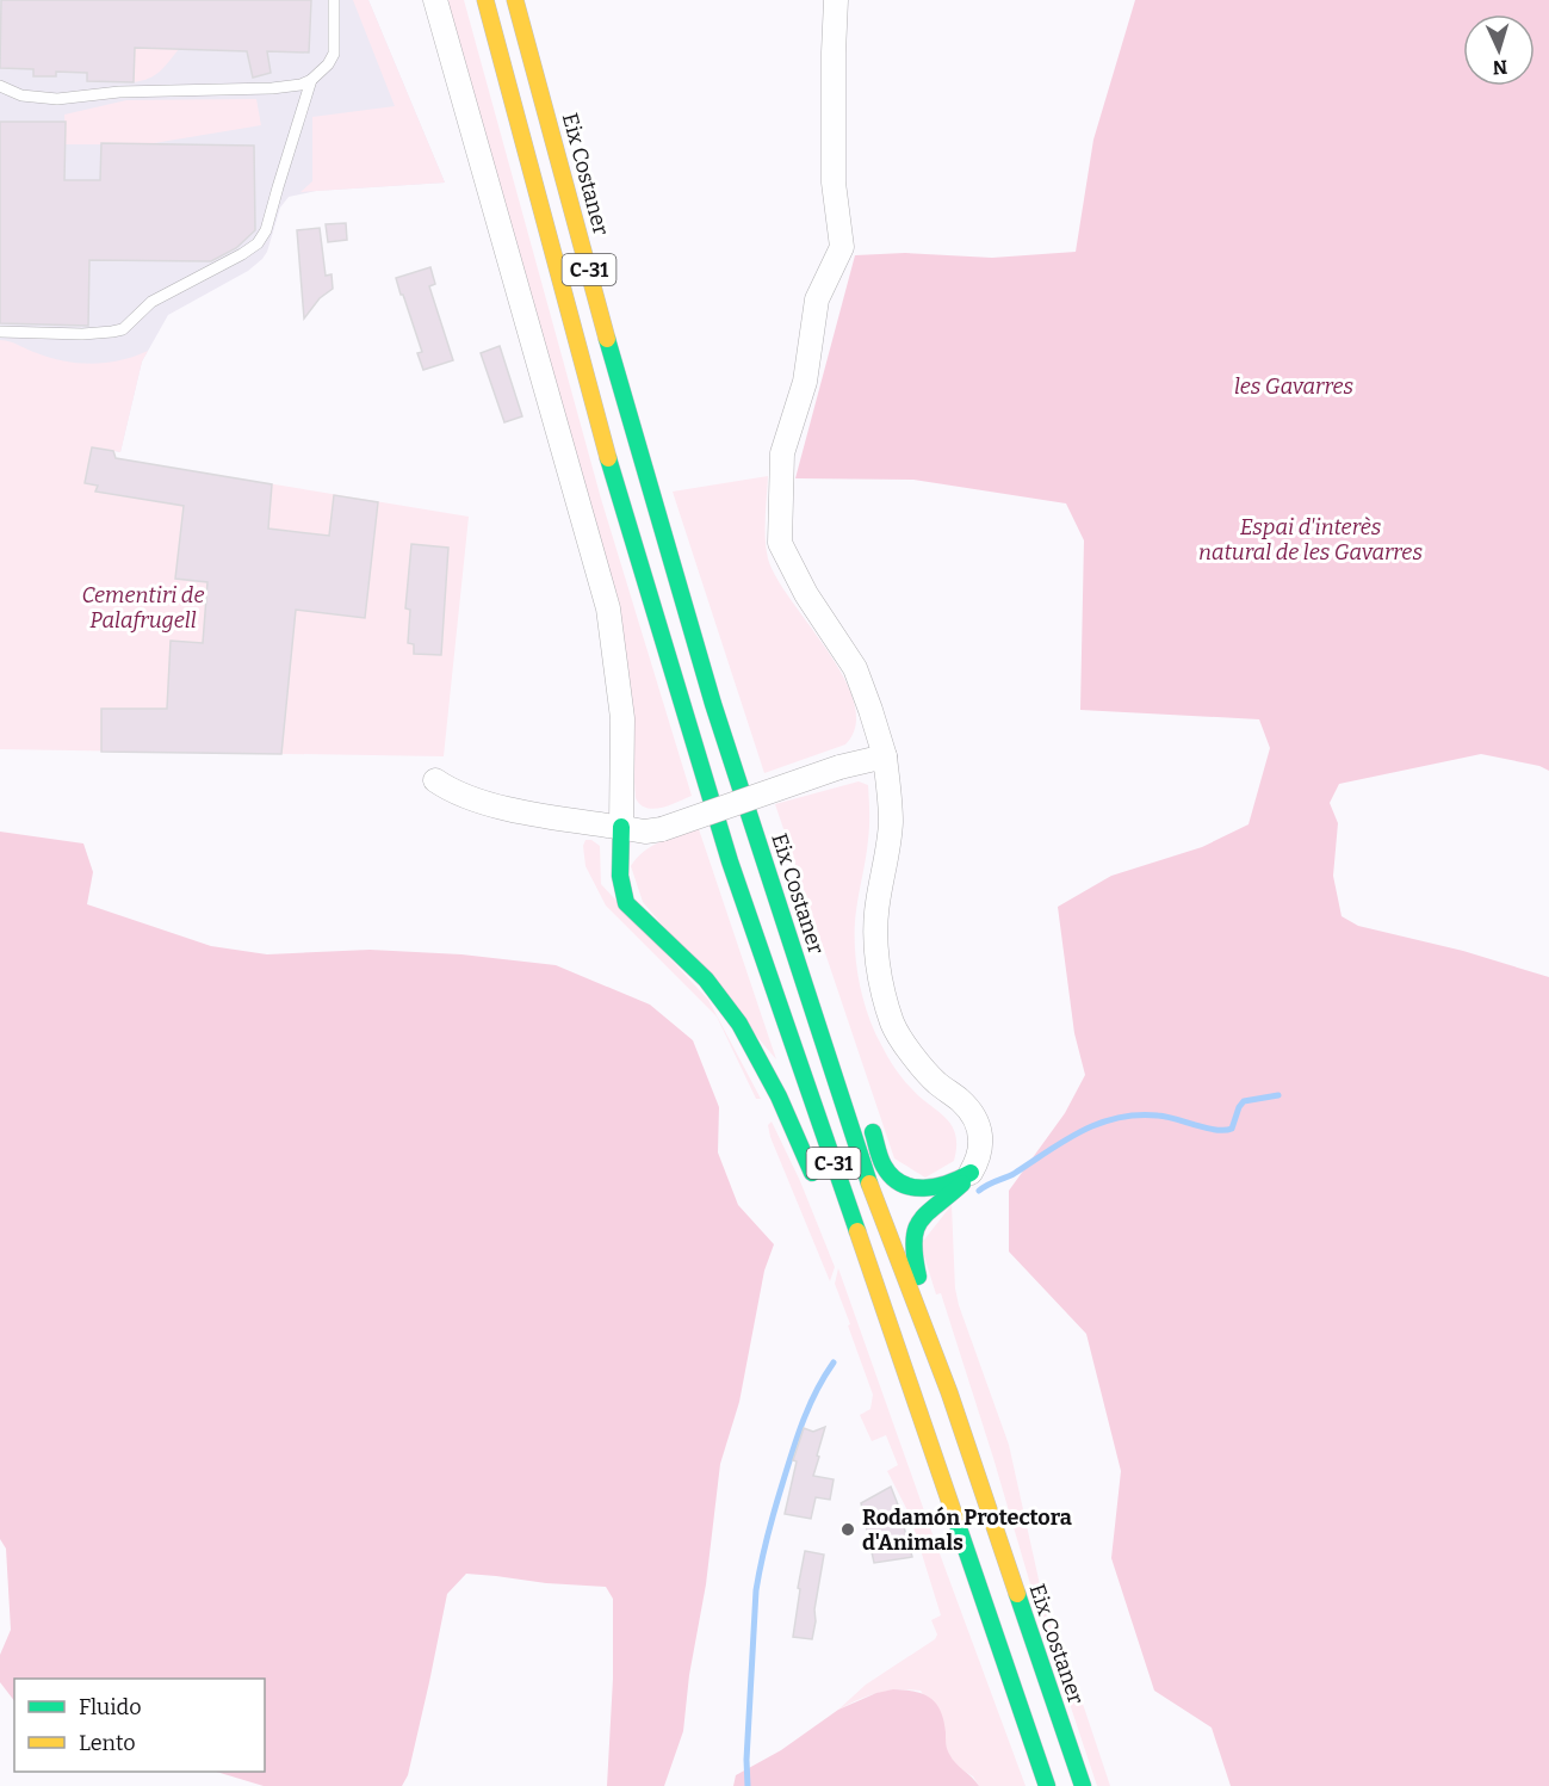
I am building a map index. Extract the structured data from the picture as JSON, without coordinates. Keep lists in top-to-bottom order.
{
  "streets": {
    "highway": ["Eix Costaner", "C-31"]
  },
  "parks": ["les Gavarres", "Espai d'interès natural de les Gavarres", "Cementiri de Palafrugell"],
  "places": ["Rodamón Protectora d'Animals"],
  "legend": ["Fluido", "Lento"],
  "north": "bottom"
}
